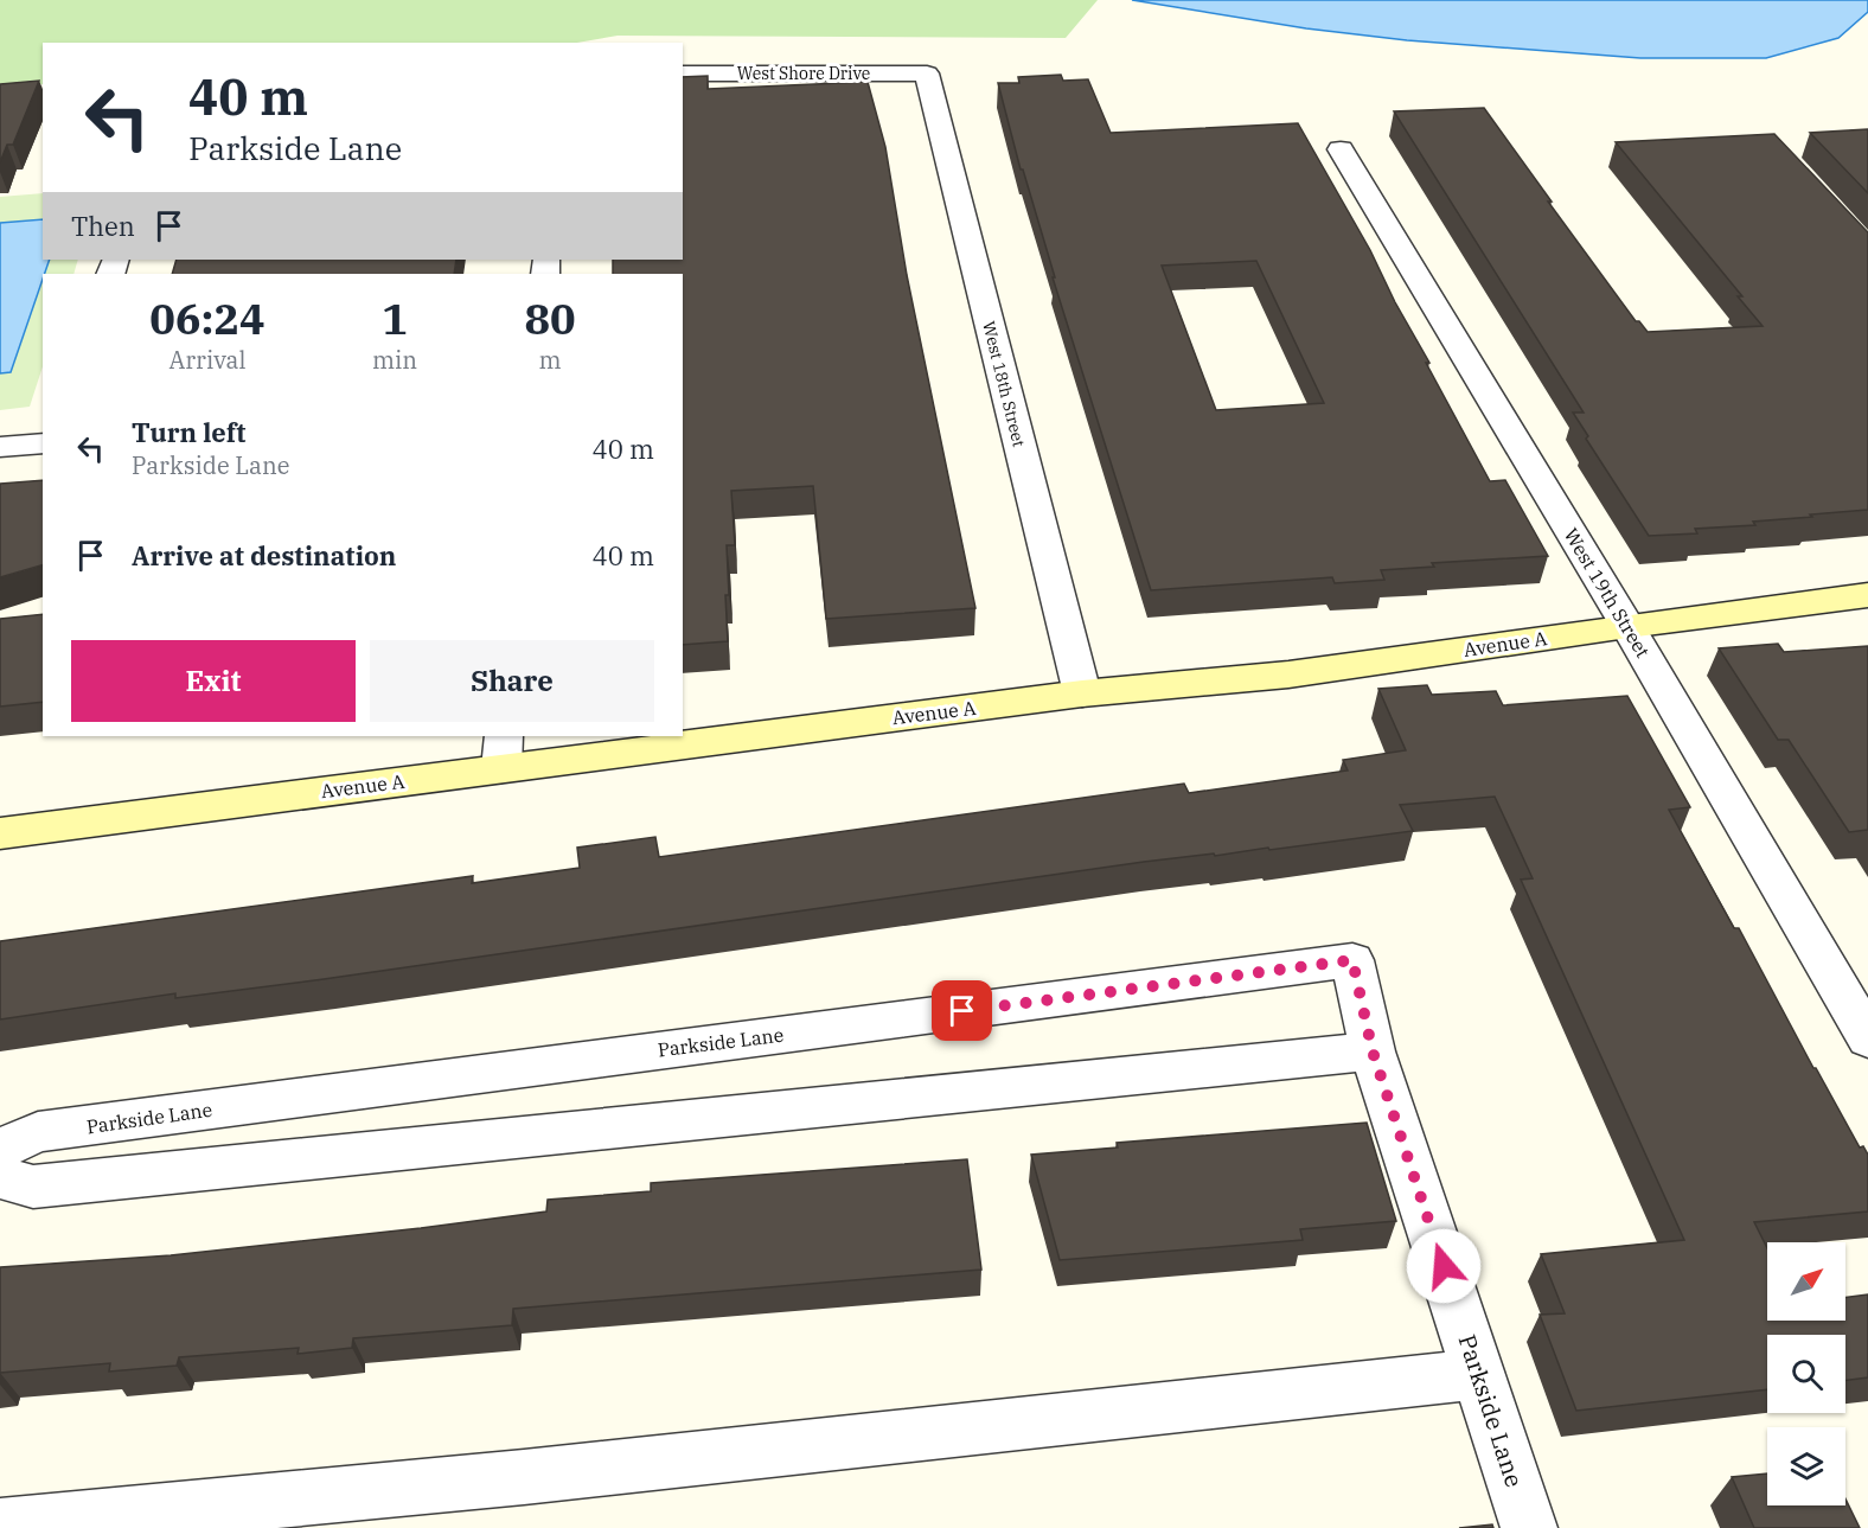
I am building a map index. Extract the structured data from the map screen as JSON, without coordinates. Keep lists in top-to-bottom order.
{
  "streets": {
    "street": [
      "West Shore Drive",
      "West 18th Street",
      "West 19th Street",
      "Avenue A",
      "Parkside Lane"
    ]
  },
  "crossings": [
    ["West Shore Drive", "West 18th Street"],
    ["West 18th Street", "Avenue A"],
    ["West 19th Street", "Avenue A"]
  ],
  "north": "top right",
  "page": {
    "turn": ["40 m", "Parkside Lane"],
    "then": "Then",
    "eta": [
      "06:24",
      "Arrival",
      "1",
      "min",
      "80",
      "m"
    ],
    "list": [
      {
        "name": "Turn left",
        "note": "Parkside Lane",
        "value": "40 m"
      },
      {
        "name": "Arrive at destination",
        "value": "40 m"
      }
    ],
    "buttons": ["Exit", "Share"]
  }
}
